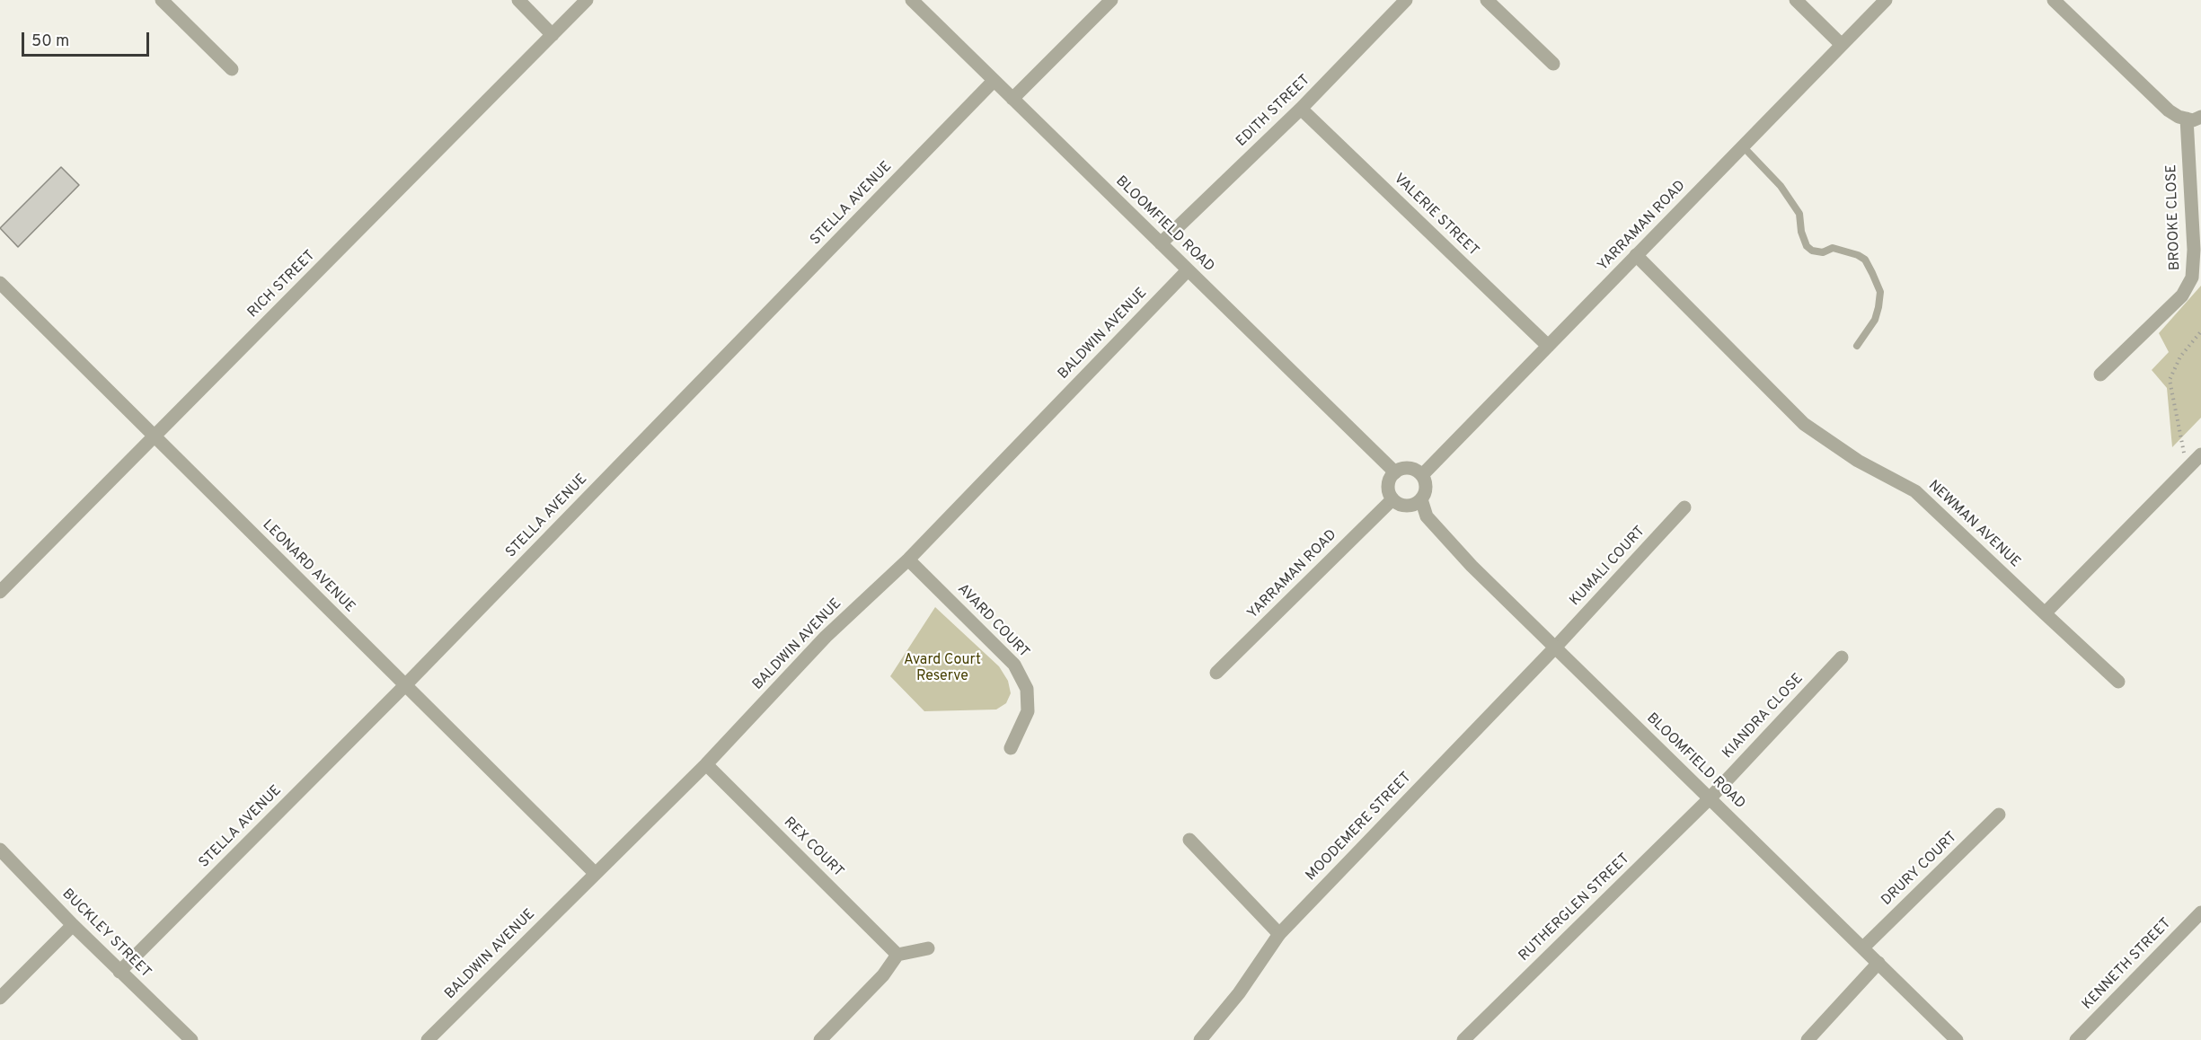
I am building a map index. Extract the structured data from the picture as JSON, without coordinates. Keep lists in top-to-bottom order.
{
  "streets": {
    "street": [
      "EDITH STREET",
      "STELLA AVENUE",
      "VALERIE STREET",
      "BROOKE CLOSE",
      "BLOOMFIELD ROAD",
      "YARRAMAN ROAD",
      "RICH STREET",
      "BALDWIN AVENUE",
      "NEWMAN AVENUE",
      "LEONARD AVENUE",
      "KUMALI COURT",
      "AVARD COURT",
      "KIANDRA CLOSE",
      "MOODEMERE STREET",
      "REX COURT",
      "DRURY COURT",
      "RUTHERGLEN STREET",
      "BUCKLEY STREET",
      "KENNETH STREET"
    ]
  },
  "crossings": [
    ["EDITH STREET", "VALERIE STREET"],
    ["EDITH STREET", "BLOOMFIELD ROAD"],
    ["STELLA AVENUE", "BLOOMFIELD ROAD"],
    ["STELLA AVENUE", "LEONARD AVENUE"],
    ["STELLA AVENUE", "BUCKLEY STREET"],
    ["VALERIE STREET", "YARRAMAN ROAD"],
    ["BLOOMFIELD ROAD", "YARRAMAN ROAD"],
    ["BLOOMFIELD ROAD", "BALDWIN AVENUE"],
    ["BLOOMFIELD ROAD", "KUMALI COURT"],
    ["BLOOMFIELD ROAD", "KIANDRA CLOSE"],
    ["BLOOMFIELD ROAD", "MOODEMERE STREET"],
    ["BLOOMFIELD ROAD", "DRURY COURT"],
    ["BLOOMFIELD ROAD", "RUTHERGLEN STREET"],
    ["YARRAMAN ROAD", "NEWMAN AVENUE"],
    ["RICH STREET", "LEONARD AVENUE"],
    ["BALDWIN AVENUE", "LEONARD AVENUE"],
    ["BALDWIN AVENUE", "AVARD COURT"],
    ["BALDWIN AVENUE", "REX COURT"],
    ["KUMALI COURT", "MOODEMERE STREET"],
    ["KIANDRA CLOSE", "RUTHERGLEN STREET"]
  ],
  "parks": ["Avard Court Reserve"],
  "scale_bar": "50 m"
}
